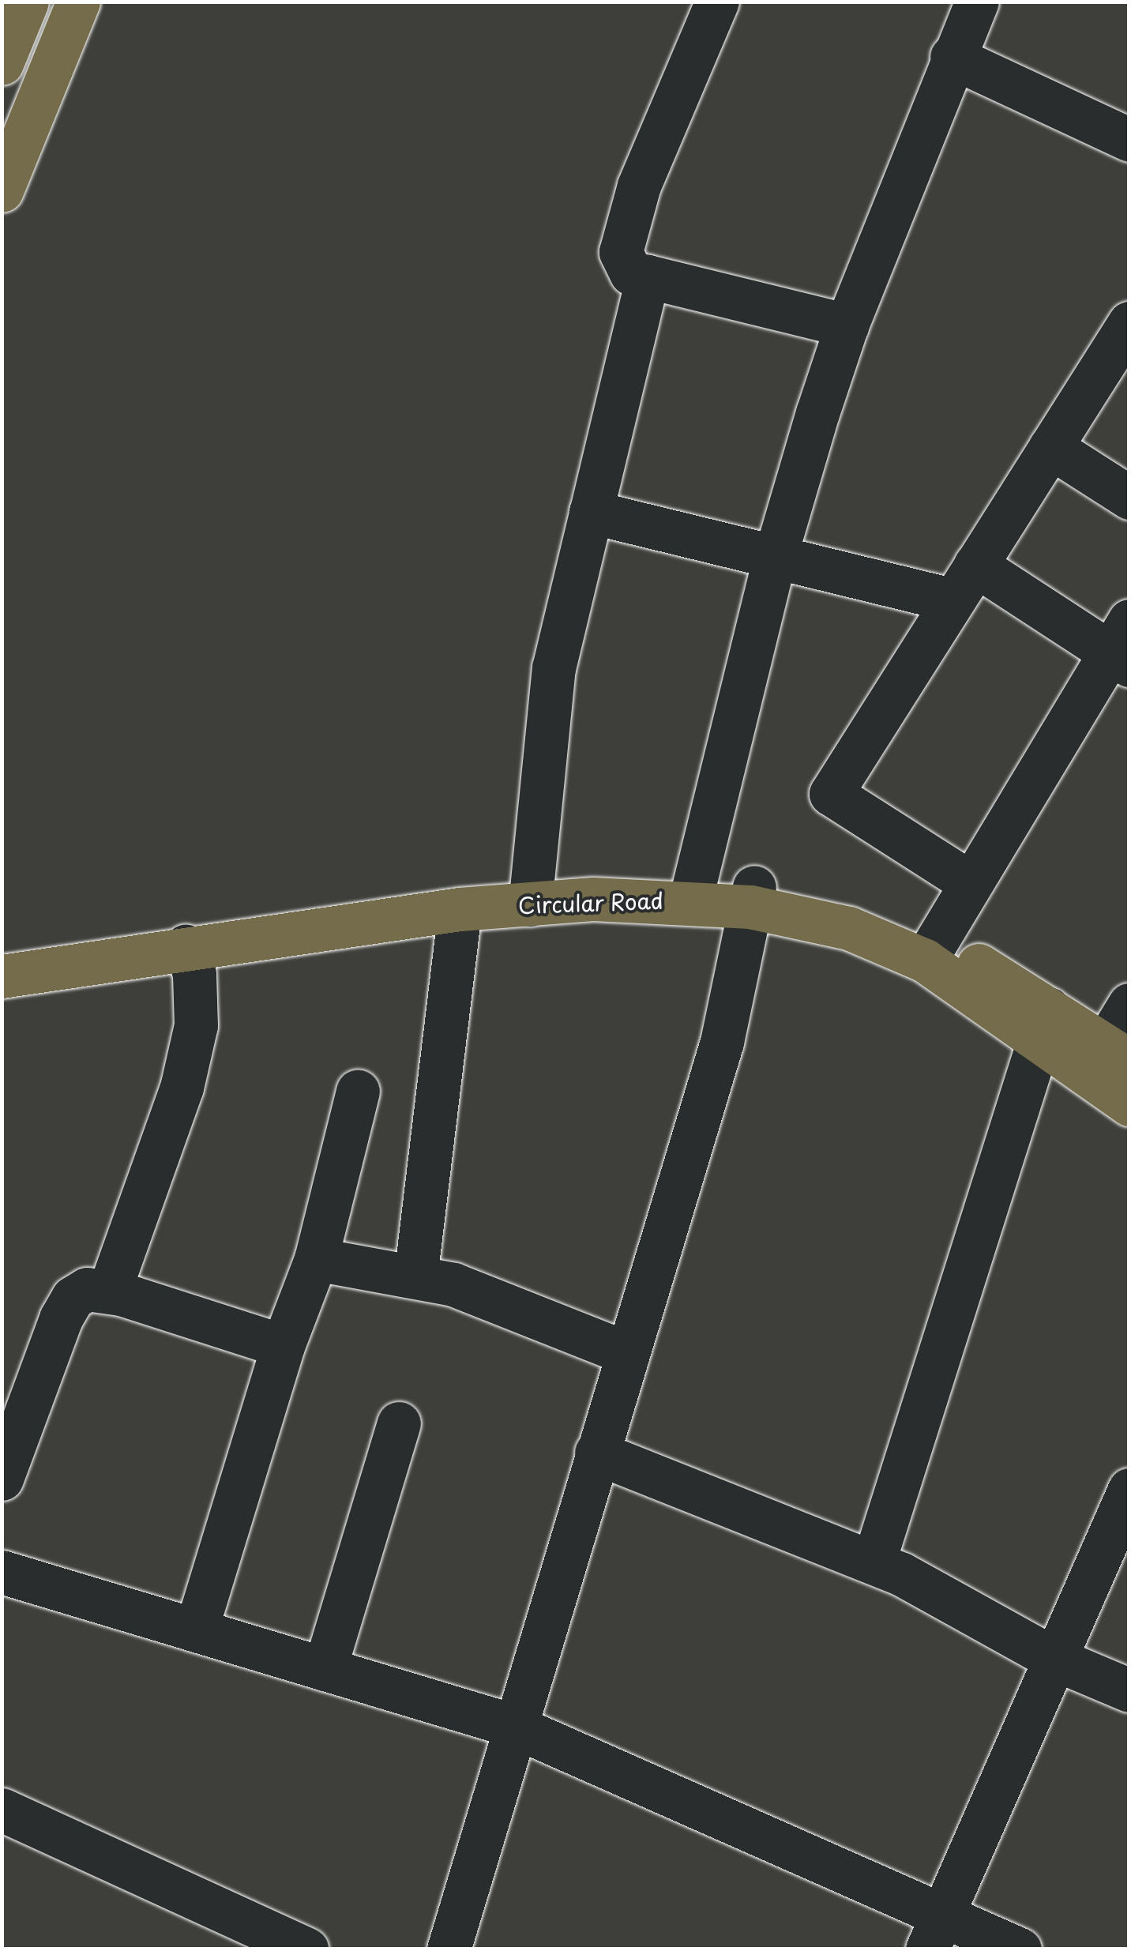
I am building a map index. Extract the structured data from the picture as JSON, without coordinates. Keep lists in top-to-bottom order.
{
  "streets": {
    "main road": ["Circular Road"]
  }
}
